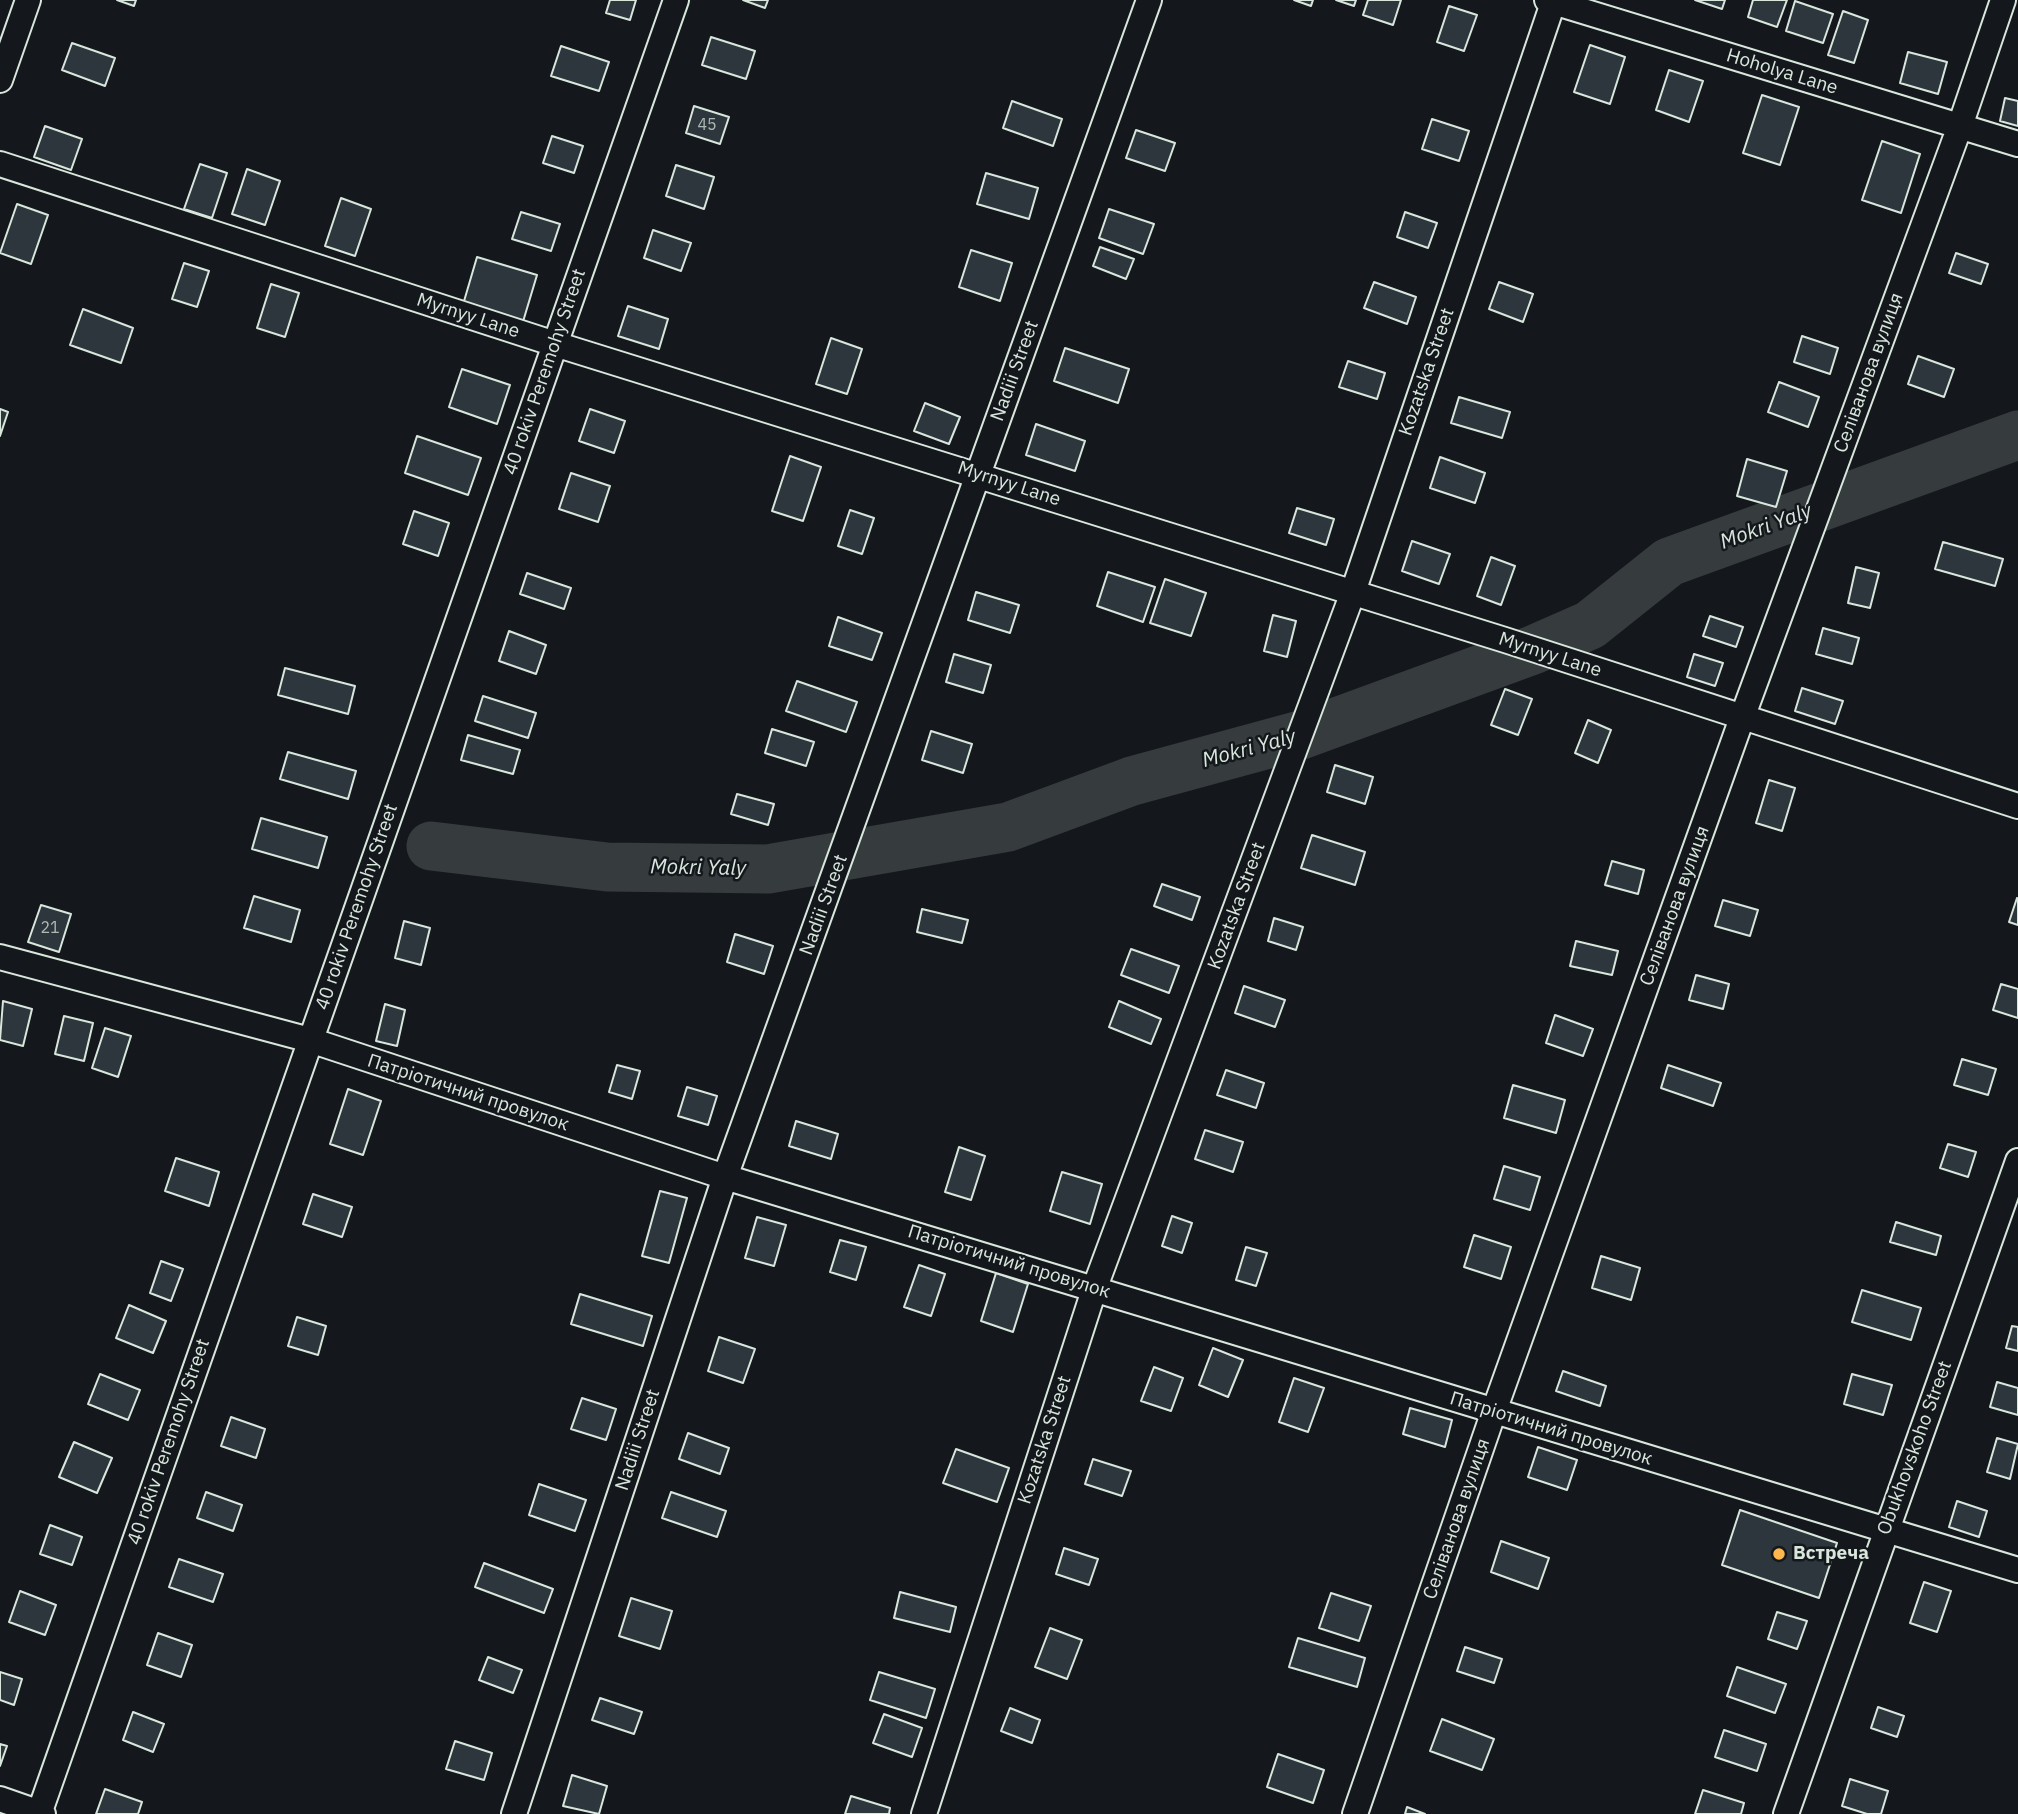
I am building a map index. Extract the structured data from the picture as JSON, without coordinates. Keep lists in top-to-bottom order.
{
  "streets": {
    "street": [
      "Hoholya Lane",
      "Myrnyy Lane",
      "Nadiii Street",
      "40 rokiv Peremohy Street",
      "Kozatska Street",
      "Селіванова вулиця",
      "Патріотичний провулок",
      "Obukhovskoho Street"
    ]
  },
  "crossings": [
    ["Hoholya Lane", "Kozatska Street"],
    ["Hoholya Lane", "Селіванова вулиця"],
    ["Myrnyy Lane", "Nadiii Street"],
    ["Myrnyy Lane", "40 rokiv Peremohy Street"],
    ["Myrnyy Lane", "Kozatska Street"],
    ["Myrnyy Lane", "Селіванова вулиця"],
    ["Nadiii Street", "Патріотичний провулок"],
    ["40 rokiv Peremohy Street", "Патріотичний провулок"],
    ["Kozatska Street", "Патріотичний провулок"],
    ["Селіванова вулиця", "Патріотичний провулок"],
    ["Патріотичний провулок", "Obukhovskoho Street"]
  ],
  "water": ["Mokri Yaly"],
  "places": ["Встреча"],
  "house_numbers": ["45", "21"]
}
